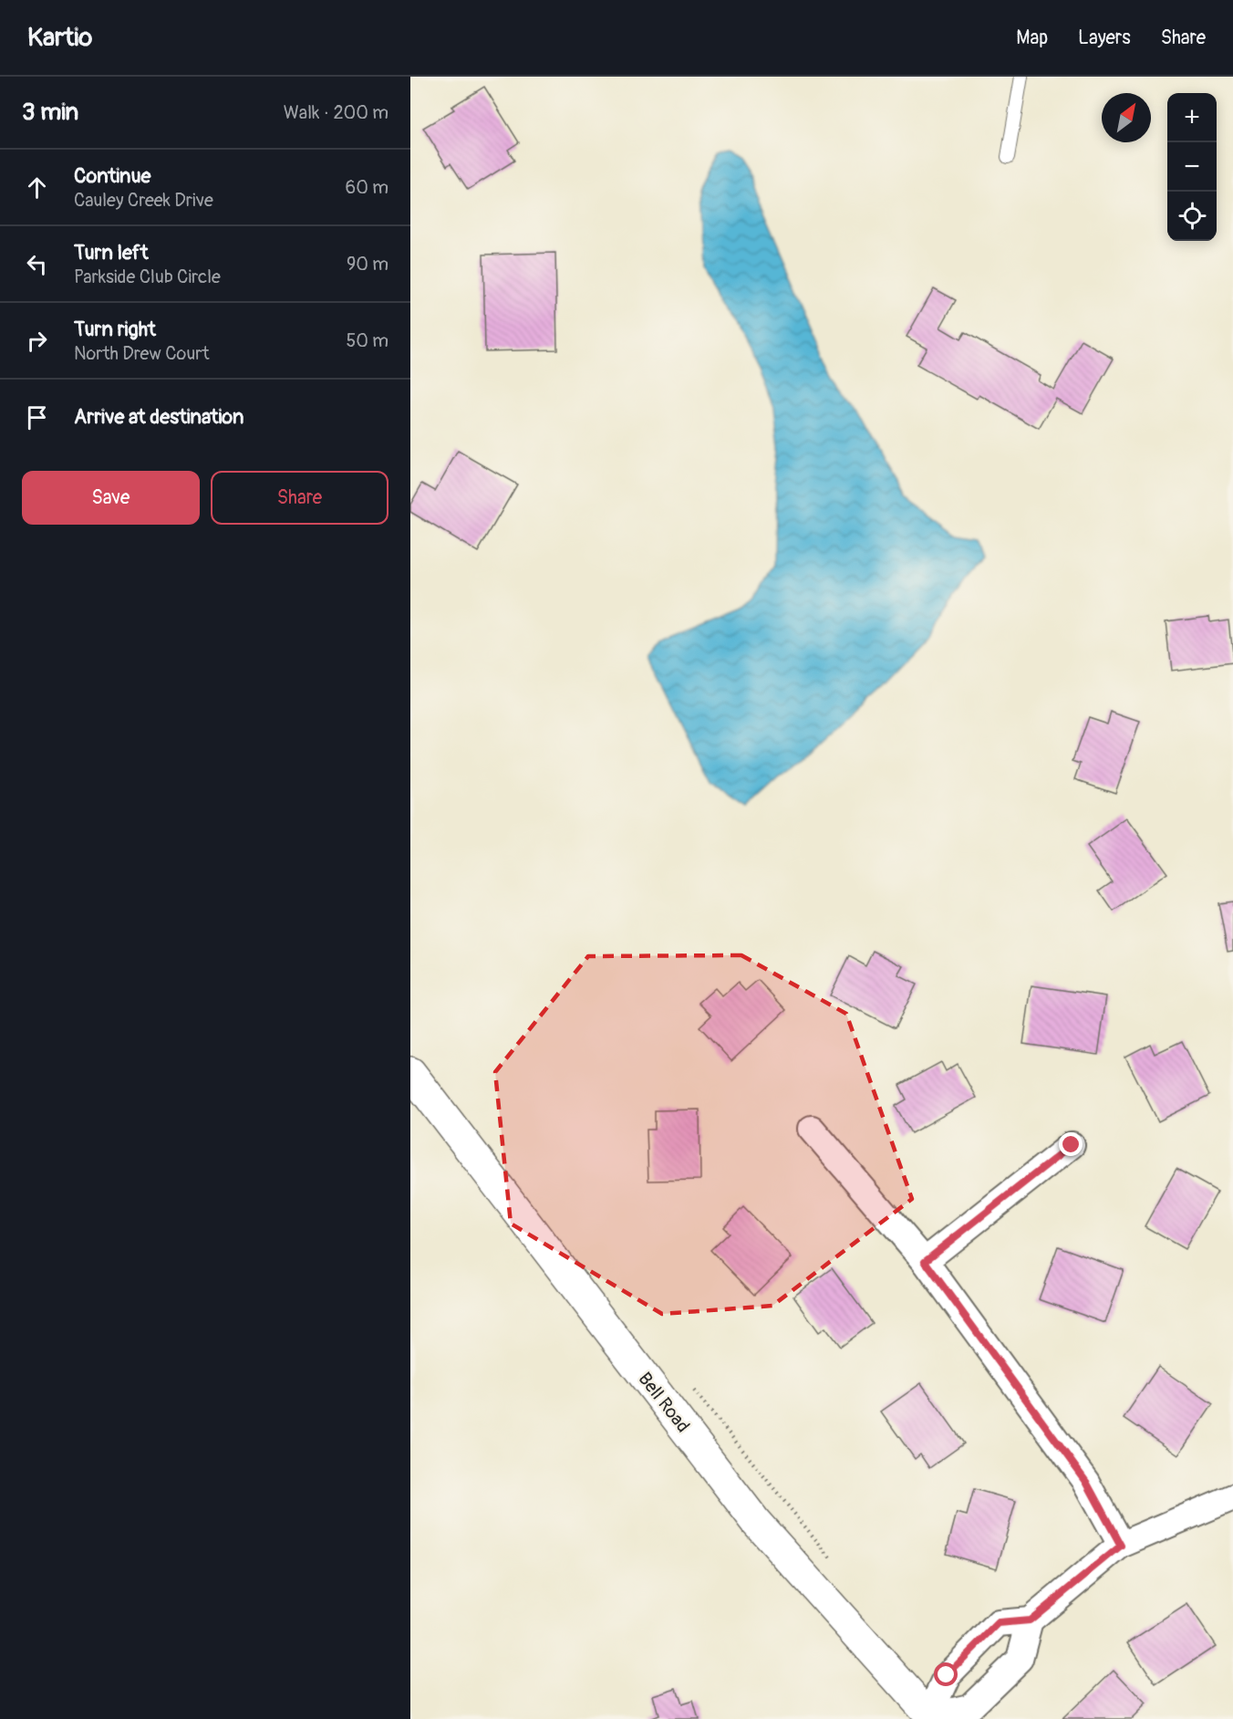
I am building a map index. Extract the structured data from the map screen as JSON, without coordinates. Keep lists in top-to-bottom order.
{
  "streets": {
    "street": ["Bell Road"]
  },
  "north": "top right",
  "page": {
    "header": "Kartio",
    "nav": ["Map", "Layers", "Share"],
    "heading": ["3 min", "Walk · 200 m"],
    "map_buttons": ["+", "−"],
    "list": [
      ["Continue", "Cauley Creek Drive", "60 m"],
      ["Turn left", "Parkside Club Circle", "90 m"],
      ["Turn right", "North Drew Court", "50 m"],
      "Arrive at destination"
    ],
    "buttons": ["Save", "Share"]
  }
}
